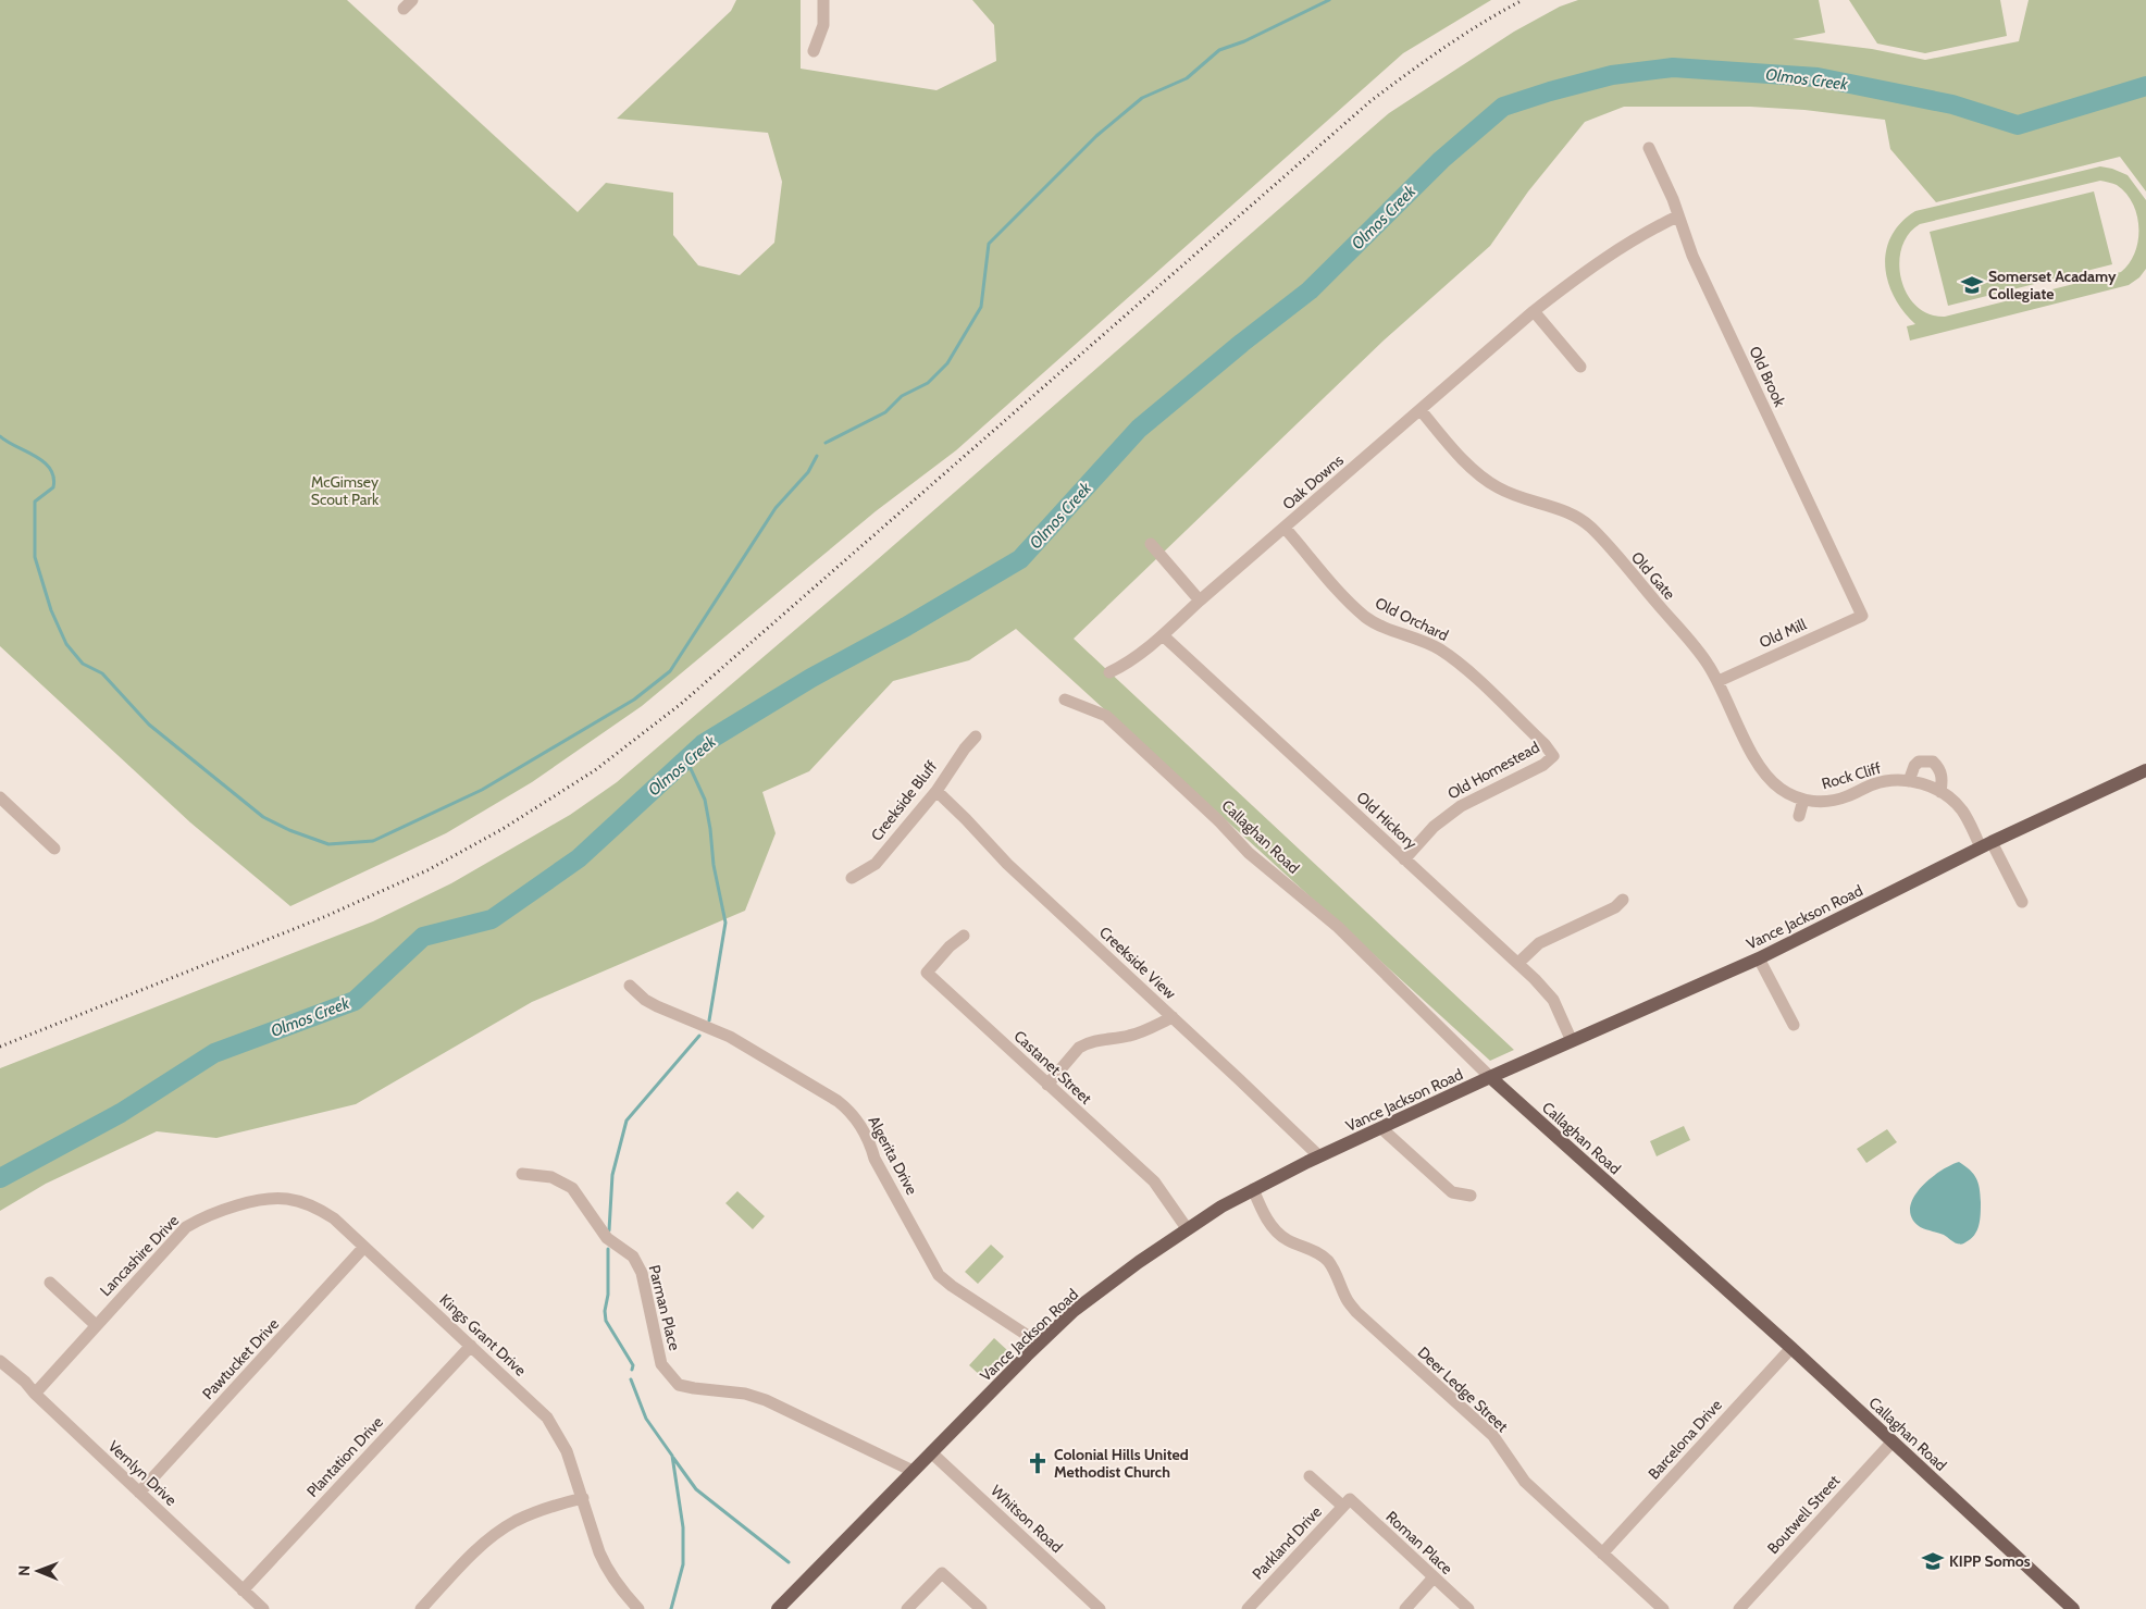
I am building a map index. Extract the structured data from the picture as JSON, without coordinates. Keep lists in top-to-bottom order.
{
  "streets": {
    "main road": ["Callaghan Road", "Vance Jackson Road"],
    "street": [
      "Old Brook",
      "Oak Downs",
      "Old Gate",
      "Old Orchard",
      "Old Mill",
      "Old Homestead",
      "Rock Cliff",
      "Creekside Bluff",
      "Old Hickory",
      "Creekside View",
      "Castanet Street",
      "Algerita Drive",
      "Lancashire Drive",
      "Parman Place",
      "Kings Grant Drive",
      "Pawtucket Drive",
      "Deer Ledge Street",
      "Barcelona Drive",
      "Plantation Drive",
      "Vernlyn Drive",
      "Boutwell Street",
      "Whitson Road",
      "Parkland Drive",
      "Roman Place"
    ]
  },
  "crossings": [
    ["Old Brook", "Oak Downs"],
    ["Old Brook", "Old Mill"],
    ["Oak Downs", "Old Gate"],
    ["Oak Downs", "Old Orchard"],
    ["Oak Downs", "Old Hickory"],
    ["Old Gate", "Old Mill"],
    ["Old Gate", "Rock Cliff"],
    ["Old Orchard", "Old Homestead"],
    ["Old Homestead", "Old Hickory"],
    ["Rock Cliff", "Vance Jackson Road"],
    ["Creekside Bluff", "Creekside View"],
    ["Old Hickory", "Vance Jackson Road"],
    ["Callaghan Road", "Vance Jackson Road"],
    ["Callaghan Road", "Barcelona Drive"],
    ["Callaghan Road", "Boutwell Street"],
    ["Vance Jackson Road", "Creekside View"],
    ["Vance Jackson Road", "Castanet Street"],
    ["Vance Jackson Road", "Algerita Drive"],
    ["Vance Jackson Road", "Parman Place"],
    ["Vance Jackson Road", "Deer Ledge Street"],
    ["Vance Jackson Road", "Whitson Road"],
    ["Lancashire Drive", "Kings Grant Drive"],
    ["Lancashire Drive", "Vernlyn Drive"],
    ["Kings Grant Drive", "Pawtucket Drive"],
    ["Kings Grant Drive", "Plantation Drive"],
    ["Pawtucket Drive", "Vernlyn Drive"],
    ["Deer Ledge Street", "Barcelona Drive"],
    ["Plantation Drive", "Vernlyn Drive"],
    ["Parkland Drive", "Roman Place"]
  ],
  "water": ["Olmos Creek"],
  "parks": ["McGimsey Scout Park"],
  "places": {
    "school or university": ["Somerset Acadamy Collegiate", "KIPP Somos"],
    "church": ["Colonial Hills United Methodist Church"]
  },
  "north": "left"
}
